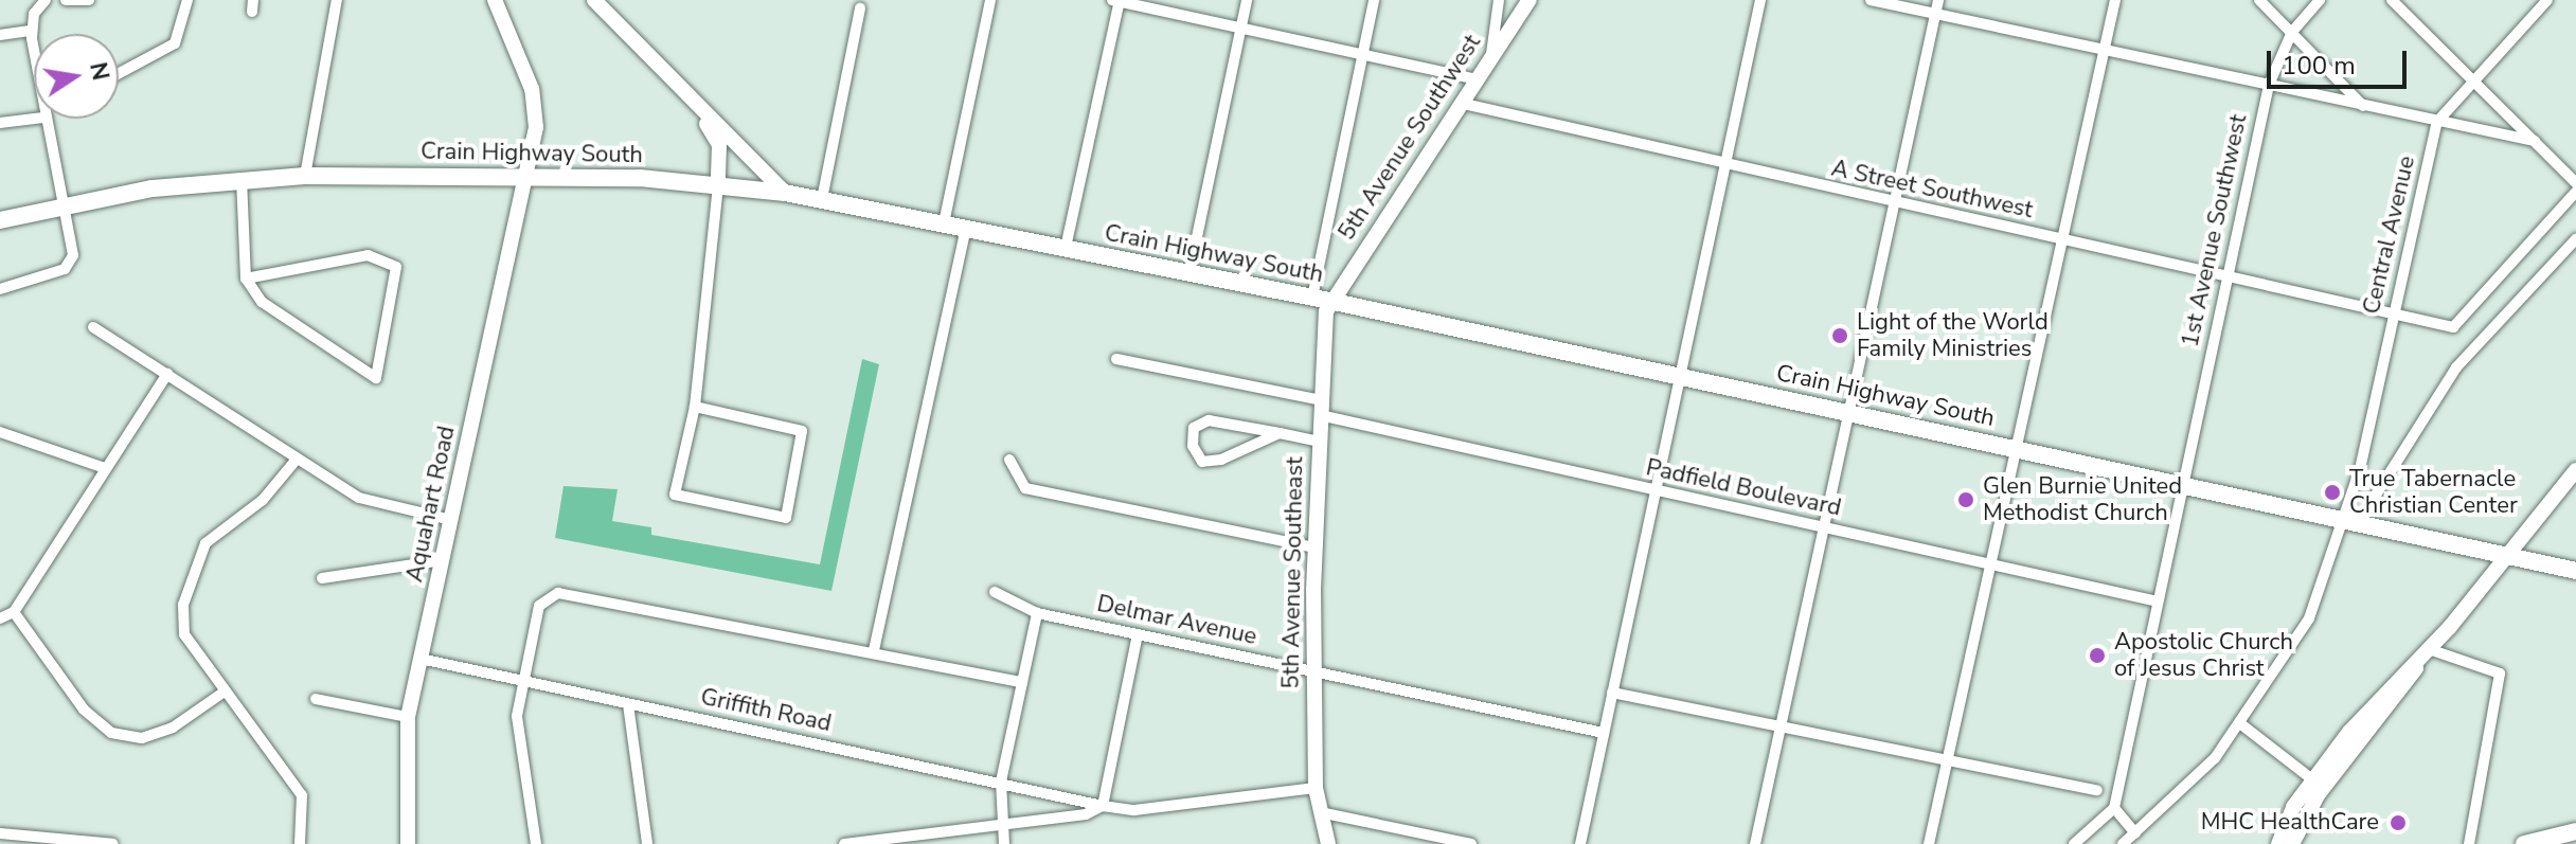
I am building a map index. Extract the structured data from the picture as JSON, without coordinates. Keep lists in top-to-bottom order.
{
  "streets": {
    "main road": ["Crain Highway South"],
    "street": [
      "5th Avenue Southwest",
      "A Street Southwest",
      "1st Avenue Southwest",
      "Central Avenue",
      "Padfield Boulevard",
      "Aquahart Road",
      "5th Avenue Southeast",
      "Delmar Avenue",
      "Griffith Road"
    ]
  },
  "crossings": [
    ["5th Avenue Southwest", "Crain Highway South"],
    ["5th Avenue Southwest", "A Street Southwest"],
    ["5th Avenue Southwest", "5th Avenue Southeast"],
    ["Crain Highway South", "1st Avenue Southwest"],
    ["Crain Highway South", "Central Avenue"],
    ["Crain Highway South", "Aquahart Road"],
    ["Crain Highway South", "5th Avenue Southeast"],
    ["A Street Southwest", "1st Avenue Southwest"],
    ["A Street Southwest", "Central Avenue"],
    ["1st Avenue Southwest", "Padfield Boulevard"],
    ["Padfield Boulevard", "5th Avenue Southeast"],
    ["Aquahart Road", "Griffith Road"],
    ["5th Avenue Southeast", "Delmar Avenue"]
  ],
  "places": [
    "Light of the World Family Ministries",
    "True Tabernacle Christian Center",
    "Glen Burnie United Methodist Church",
    "Apostolic Church of Jesus Christ",
    "MHC HealthCare"
  ],
  "scale_bar": "100 m",
  "north": "right"
}
